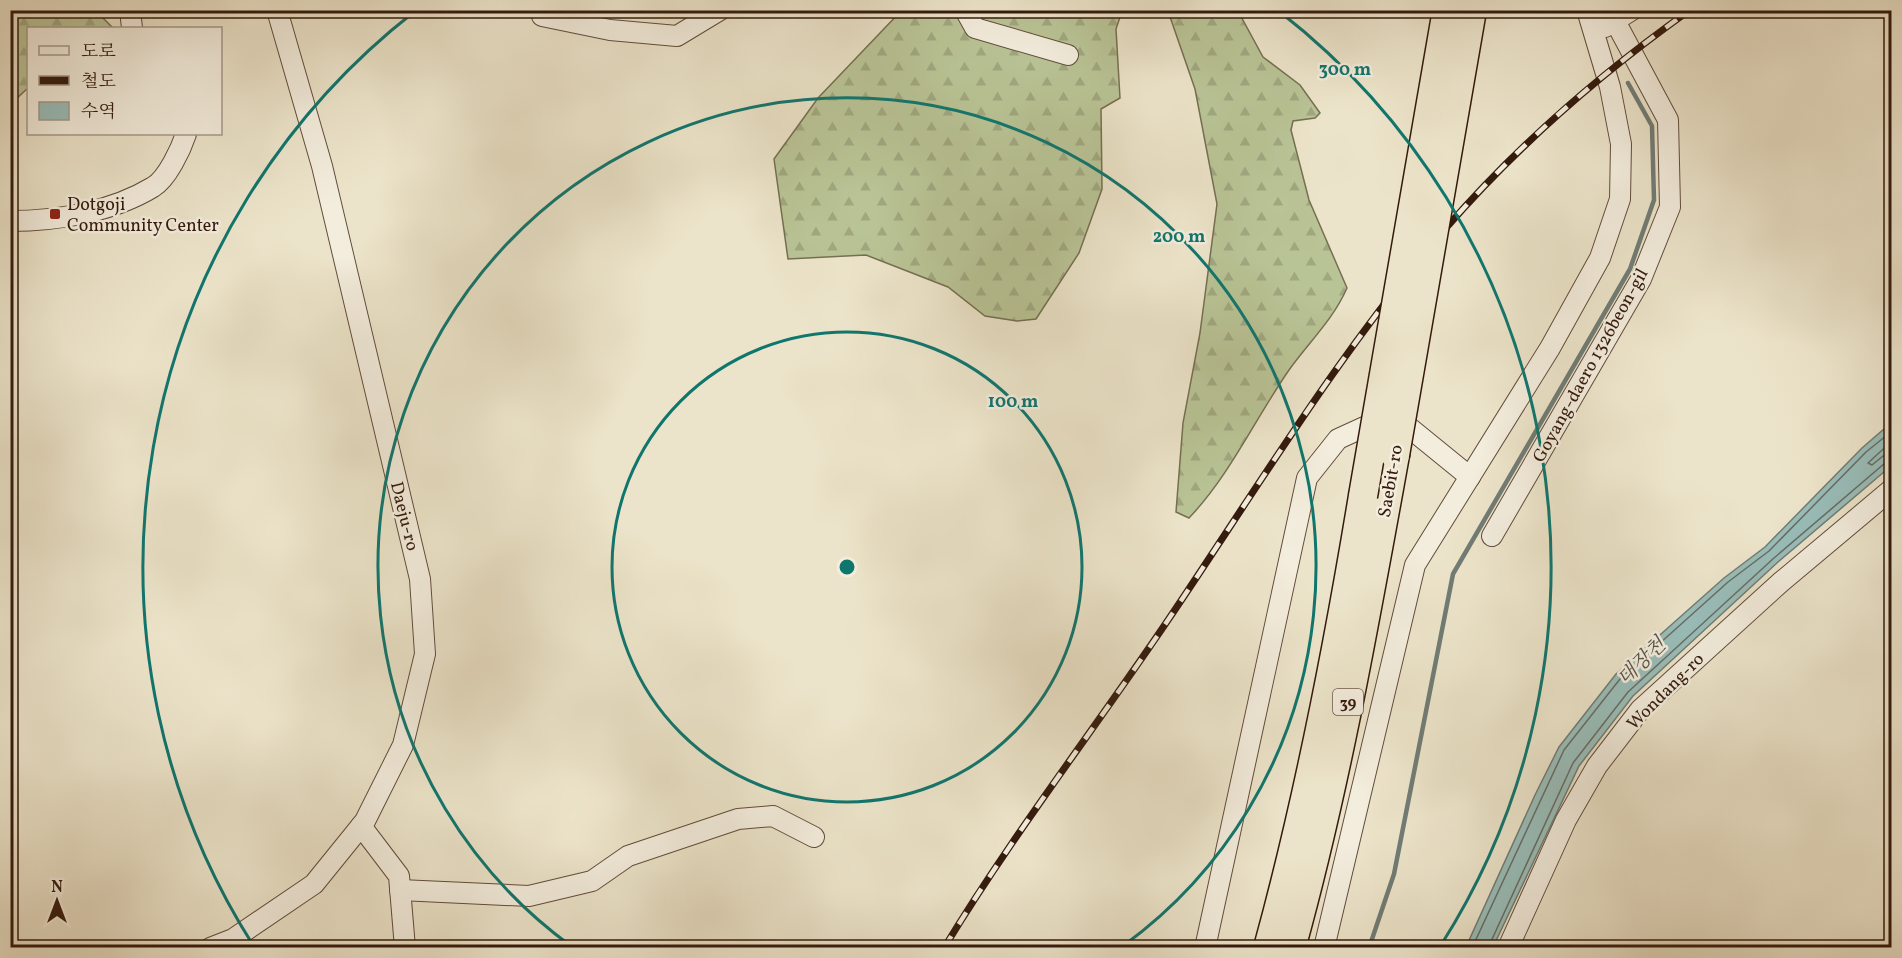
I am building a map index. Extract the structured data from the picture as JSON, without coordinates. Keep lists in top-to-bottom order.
{
  "streets": {
    "highway": ["Saebit-ro", "39"],
    "street": ["Goyang-daero 1326beon-gil", "Daeju-ro", "Wondang-ro"]
  },
  "water": ["대장천"],
  "places": {
    "transit": ["Dotgoji Community Center"]
  },
  "legend": ["도로", "철도", "수역"],
  "north": "top",
  "rings": ["300 m", "200 m", "100 m"]
}
